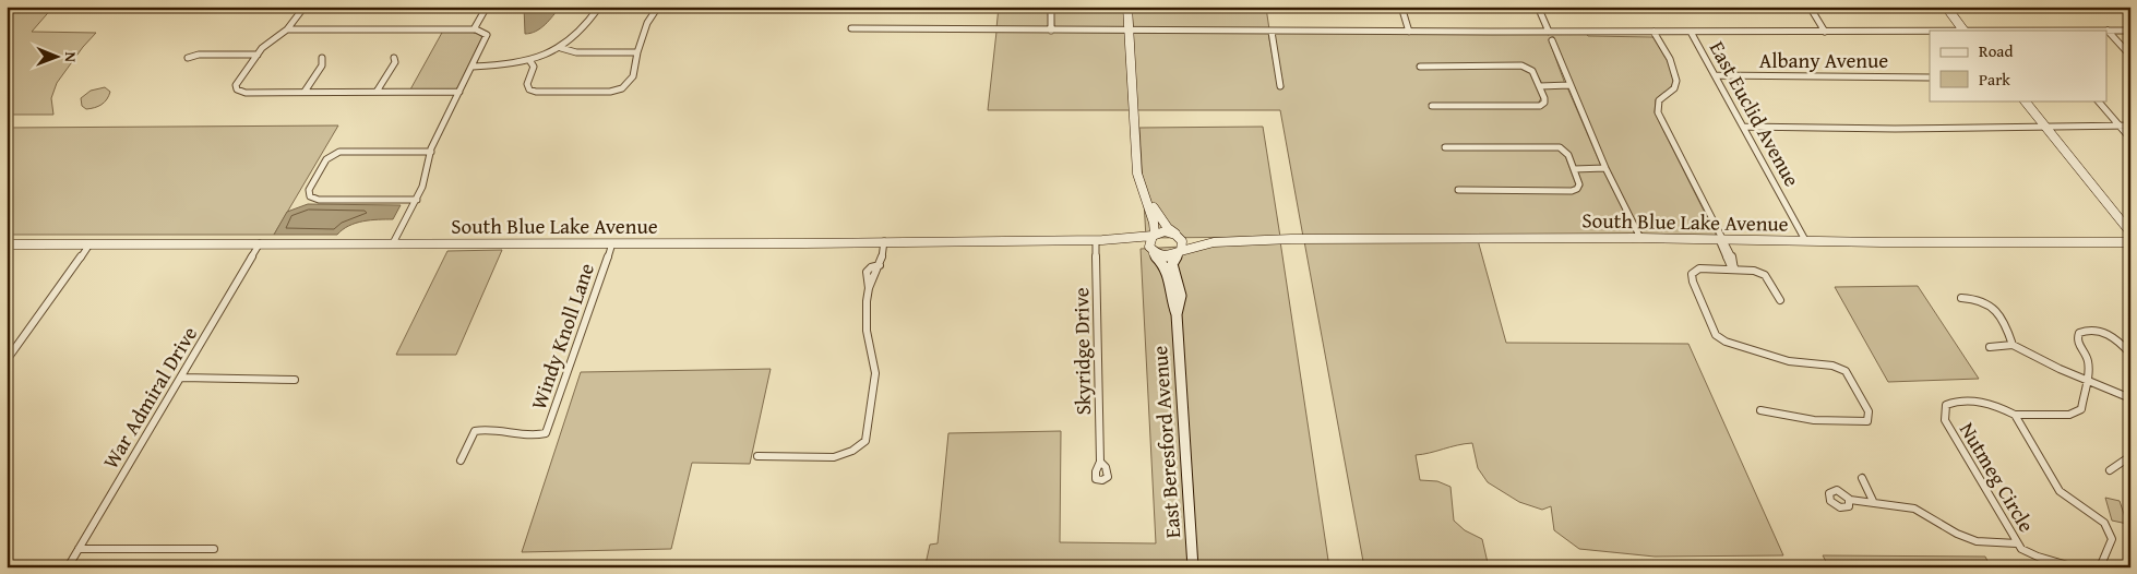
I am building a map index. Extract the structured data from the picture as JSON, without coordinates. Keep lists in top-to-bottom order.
{
  "streets": {
    "main road": ["South Blue Lake Avenue", "East Beresford Avenue"],
    "street": [
      "Albany Avenue",
      "East Euclid Avenue",
      "Windy Knoll Lane",
      "Skyridge Drive",
      "War Admiral Drive",
      "Nutmeg Circle"
    ]
  },
  "crossings": [
    ["Albany Avenue", "East Euclid Avenue"],
    ["East Euclid Avenue", "South Blue Lake Avenue"],
    ["South Blue Lake Avenue", "Windy Knoll Lane"],
    ["South Blue Lake Avenue", "Skyridge Drive"],
    ["South Blue Lake Avenue", "War Admiral Drive"],
    ["South Blue Lake Avenue", "East Beresford Avenue"]
  ],
  "legend": ["Road", "Park"],
  "north": "right"
}
